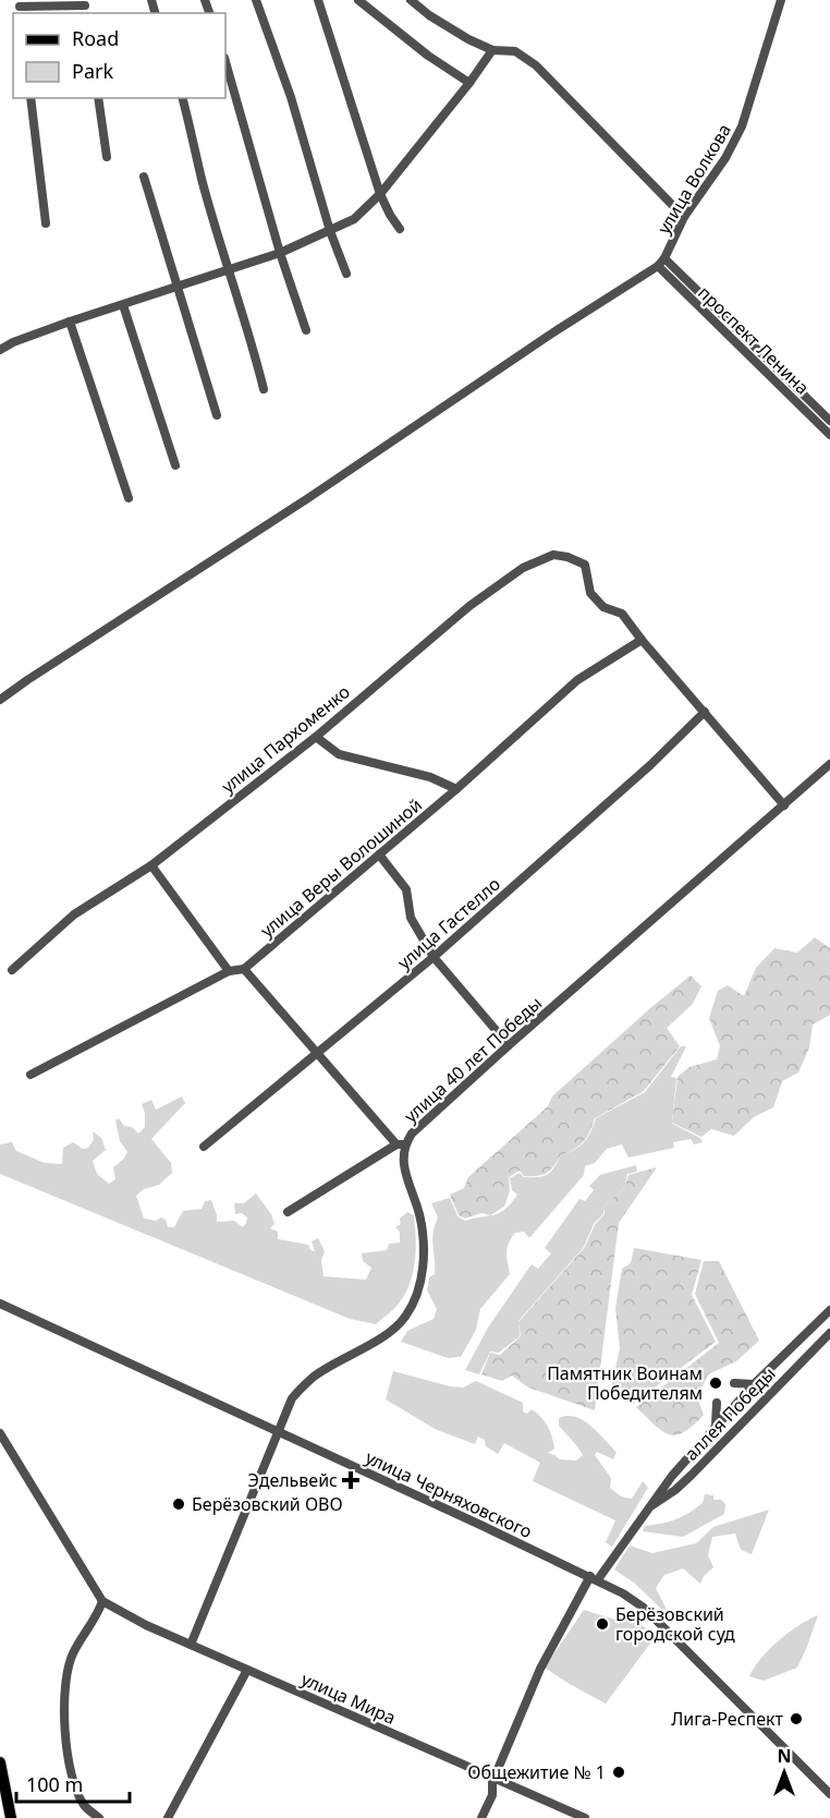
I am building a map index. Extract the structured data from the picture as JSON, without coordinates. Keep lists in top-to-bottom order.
{
  "streets": {
    "street": [
      "улица Волкова",
      "проспект Ленина",
      "улица Пархоменко",
      "улица Веры Волошиной",
      "улица Гастелло",
      "улица 40 лет Победы",
      "аллея Победы",
      "улица Черняховского",
      "улица Мира"
    ]
  },
  "crossings": [
    ["улица Волкова", "проспект Ленина"],
    ["улица Пархоменко", "улица Веры Волошиной"],
    ["улица 40 лет Победы", "улица Черняховского"]
  ],
  "places": {
    "other": [
      "Памятник Воинам Победителям",
      "Берёзовский ОВО",
      "Берёзовский городской суд",
      "Лига-Респект",
      "Общежитие № 1"
    ],
    "health": ["Эдельвейс"]
  },
  "legend": ["Road", "Park"],
  "scale_bar": "100 m",
  "north": "top"
}
